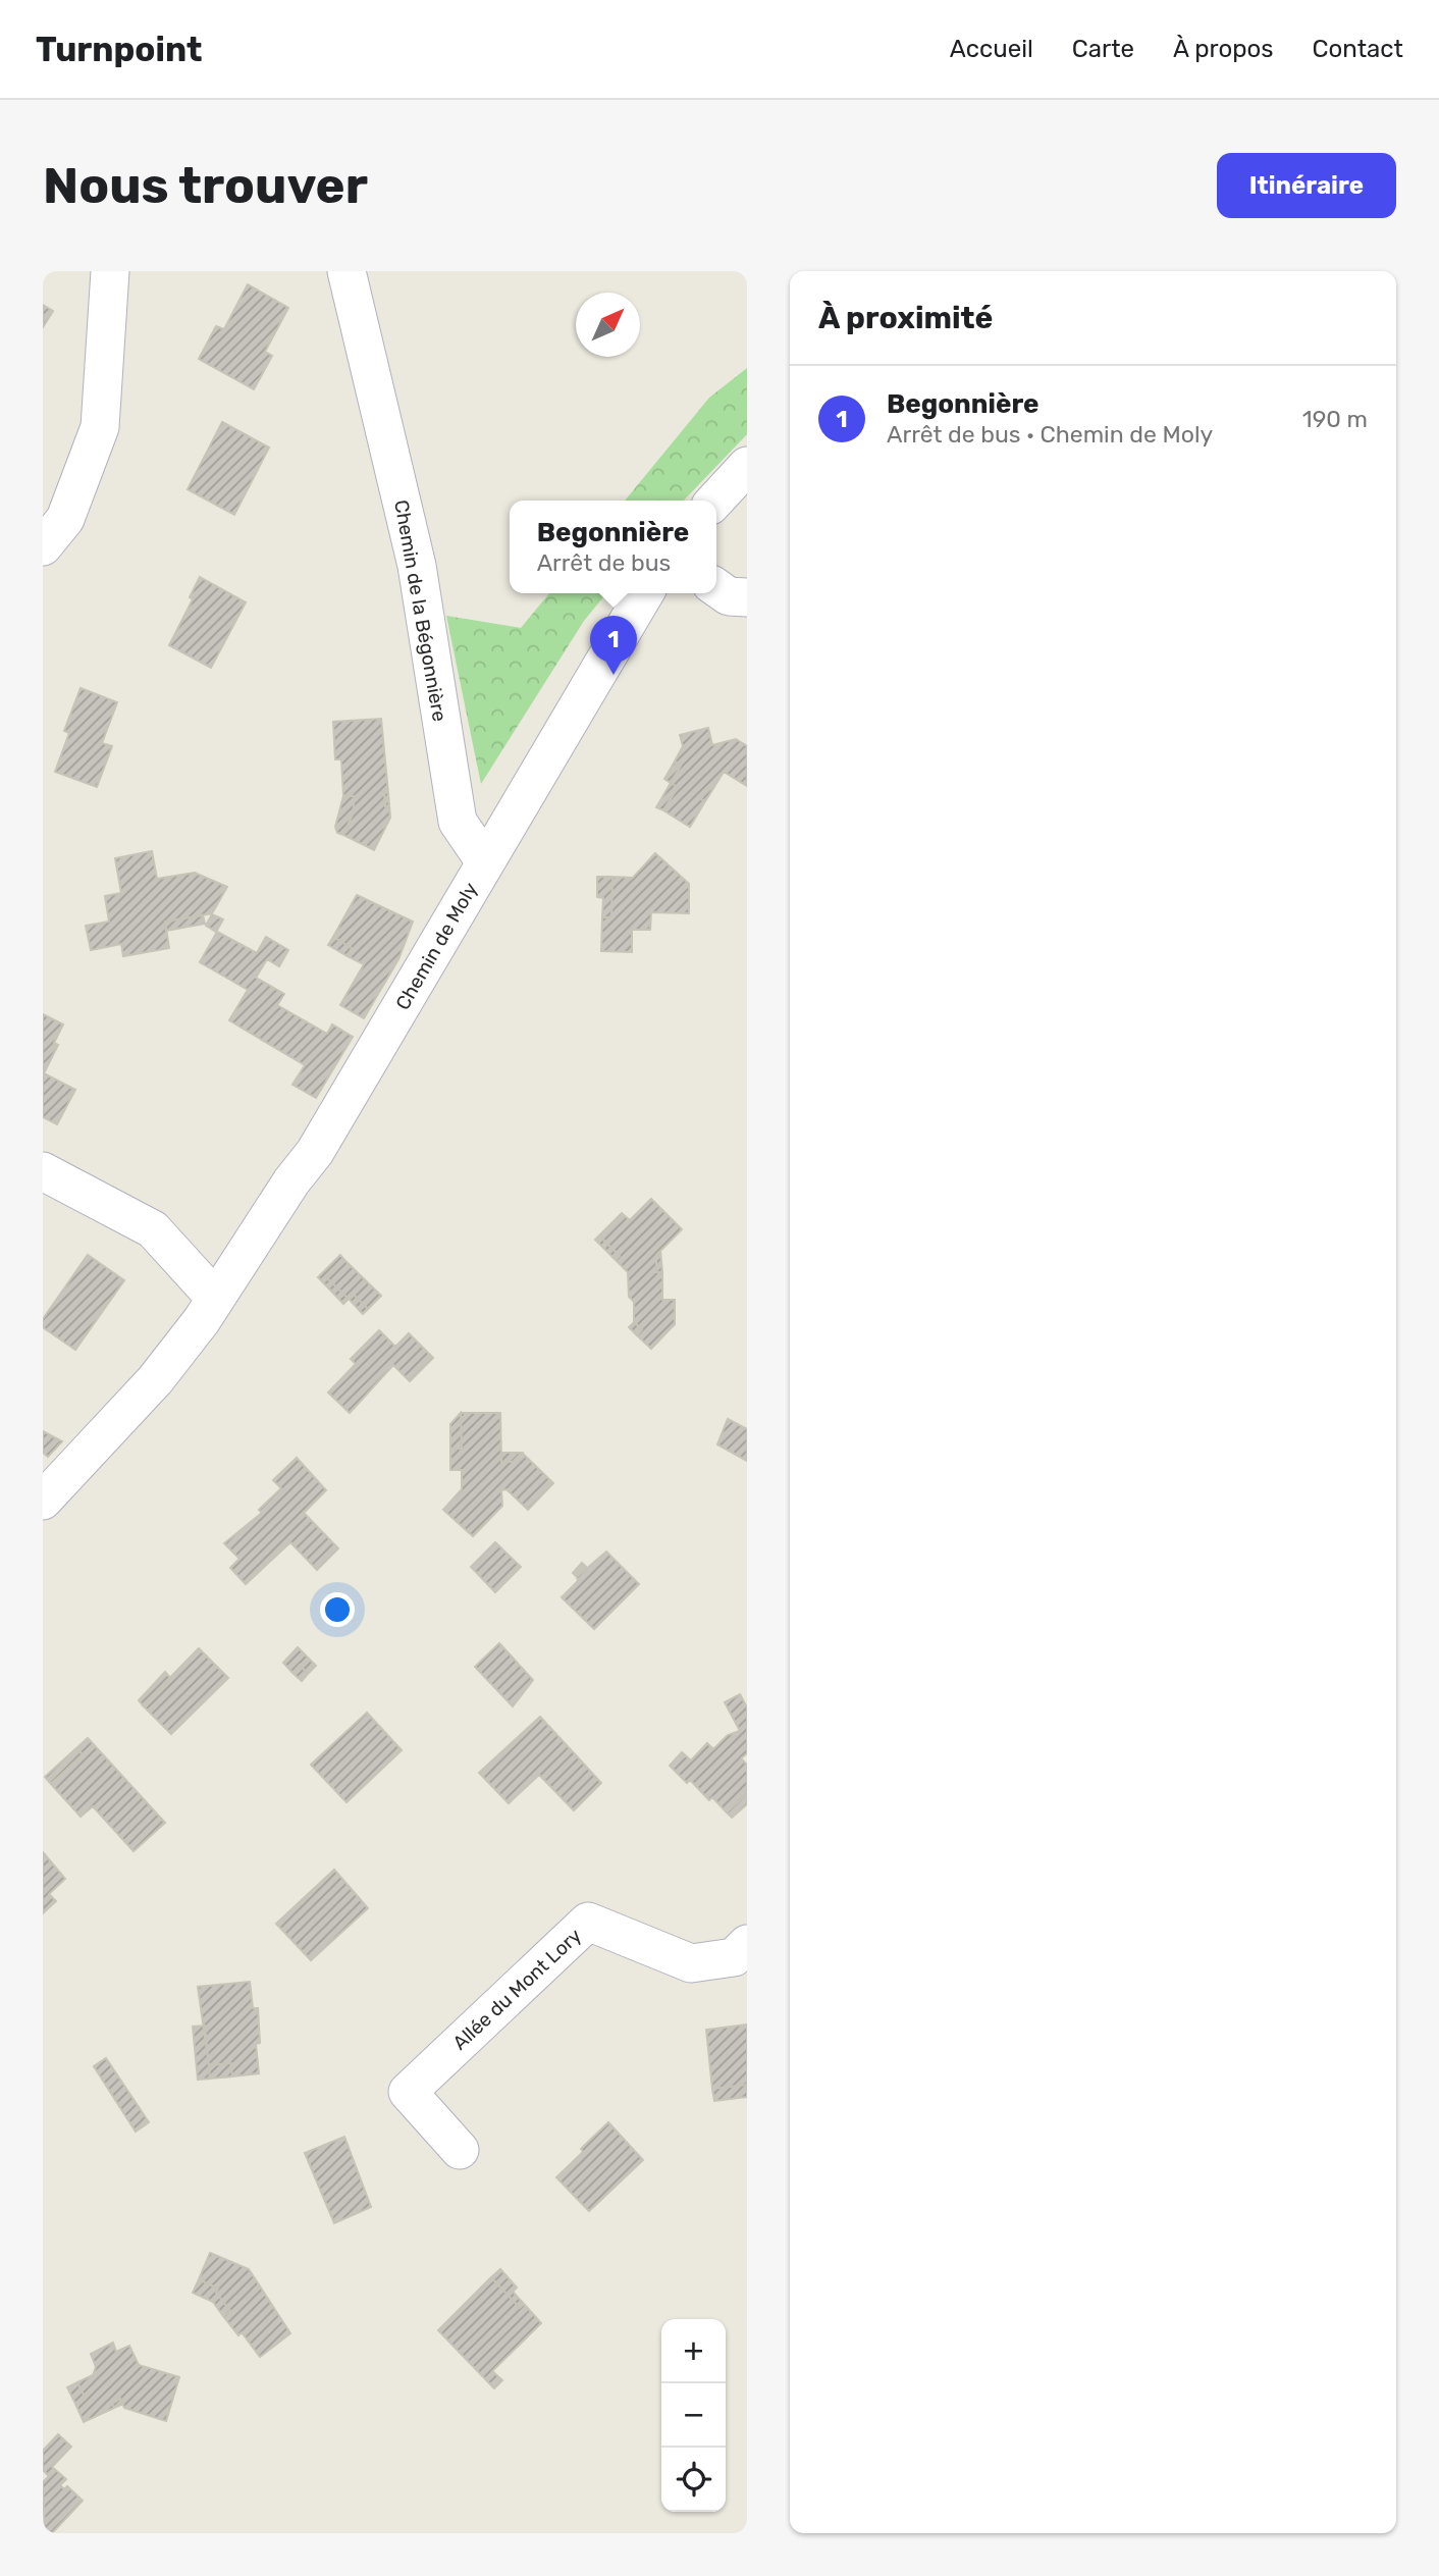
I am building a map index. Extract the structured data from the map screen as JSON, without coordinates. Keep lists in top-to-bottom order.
{
  "streets": {
    "street": ["Chemin de la Bégonnière", "Chemin de Moly", "Allée du Mont Lory"]
  },
  "crossings": [
    ["Chemin de la Bégonnière", "Chemin de Moly"]
  ],
  "north": "top right",
  "page": {
    "header": "Turnpoint",
    "nav": [
      "Accueil",
      "Carte",
      "À propos",
      "Contact"
    ],
    "buttons": "Itinéraire",
    "title": "Nous trouver",
    "heading": "À proximité",
    "list": [
      {
        "mark": "1",
        "name": "Begonnière",
        "note": "Arrêt de bus · Chemin de Moly",
        "value": "190 m"
      }
    ],
    "popup": ["Begonnière", "Arrêt de bus"],
    "pins": "1",
    "map_buttons": ["+", "−"]
  }
}
